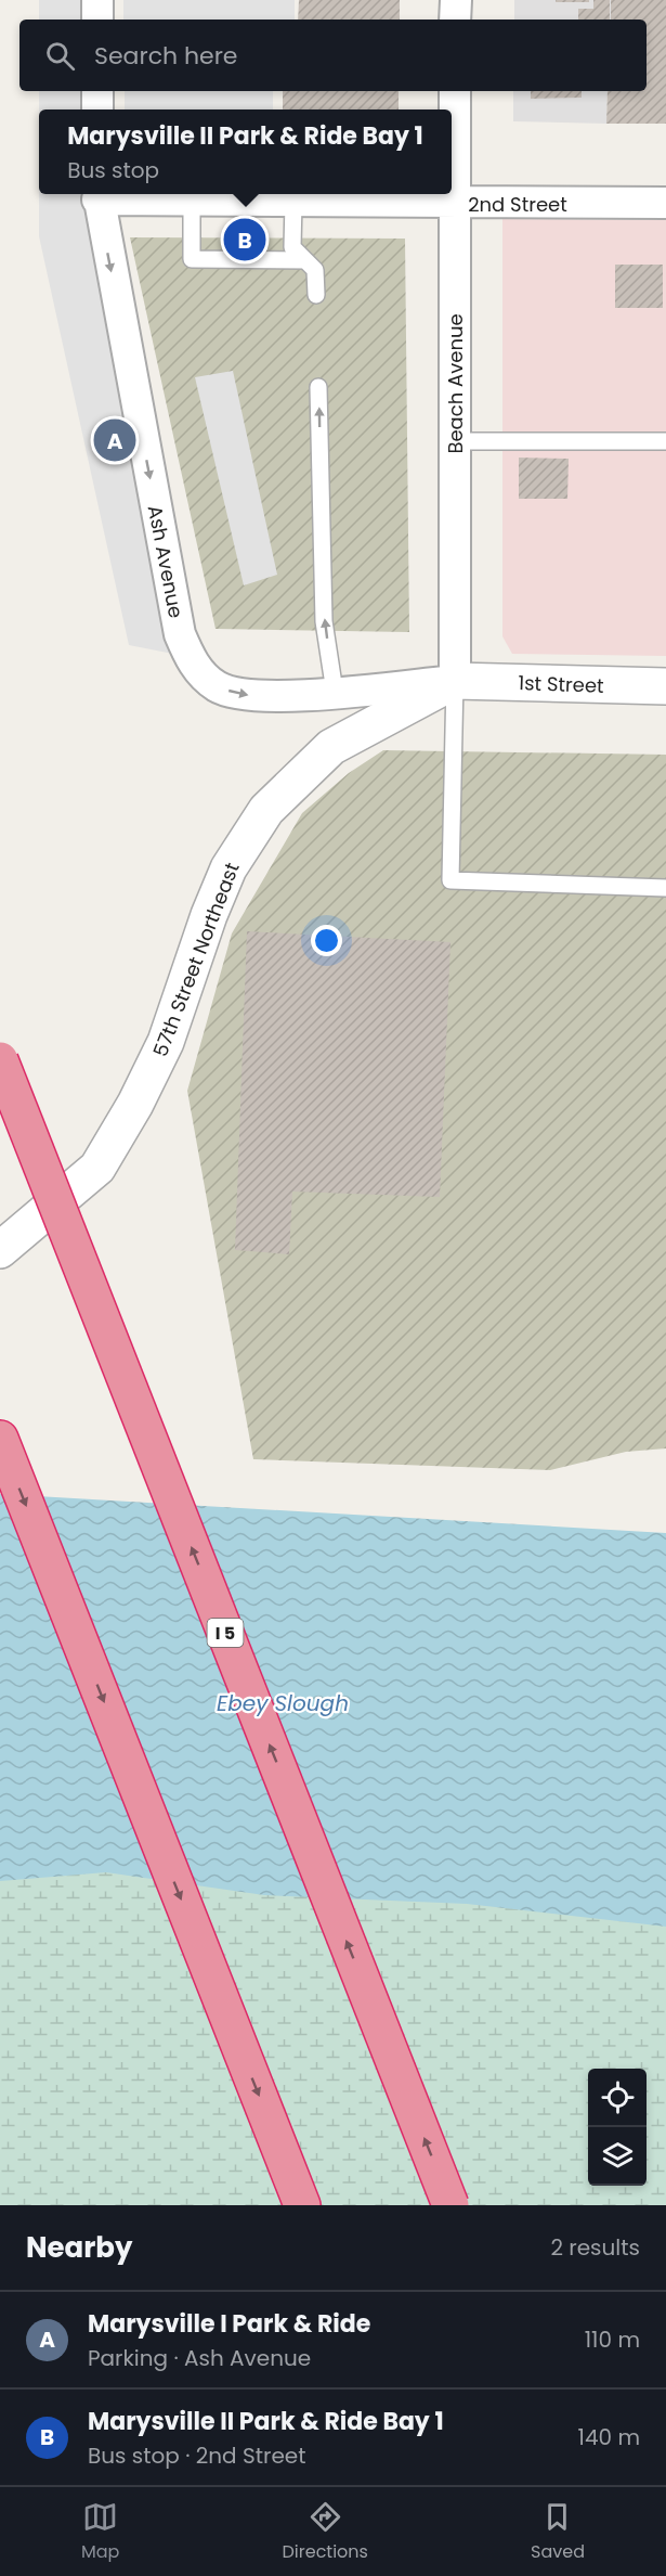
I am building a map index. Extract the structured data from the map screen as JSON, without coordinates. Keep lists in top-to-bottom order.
{
  "streets": {
    "highway": ["I 5"],
    "street": [
      "2nd Street",
      "Beach Avenue",
      "Ash Avenue",
      "1st Street",
      "57th Street Northeast"
    ]
  },
  "crossings": [
    ["2nd Street", "Beach Avenue"],
    ["2nd Street", "Ash Avenue"],
    ["Beach Avenue", "Ash Avenue"],
    ["Beach Avenue", "1st Street"],
    ["Beach Avenue", "57th Street Northeast"],
    ["Ash Avenue", "1st Street"],
    ["Ash Avenue", "57th Street Northeast"],
    ["1st Street", "57th Street Northeast"]
  ],
  "one_way": ["Ash Avenue"],
  "water": ["Ebey Slough"],
  "page": {
    "search": "Search here",
    "popup": ["Marysville II Park & Ride Bay 1", "Bus stop"],
    "pins": ["B", "A"],
    "heading": ["Nearby", "2 results"],
    "list": [
      {
        "mark": "A",
        "name": "Marysville I Park & Ride",
        "note": "Parking · Ash Avenue",
        "value": "110 m"
      },
      {
        "mark": "B",
        "name": "Marysville II Park & Ride Bay 1",
        "note": "Bus stop · 2nd Street",
        "value": "140 m"
      }
    ],
    "nav": ["Map", "Directions", "Saved"]
  }
}
